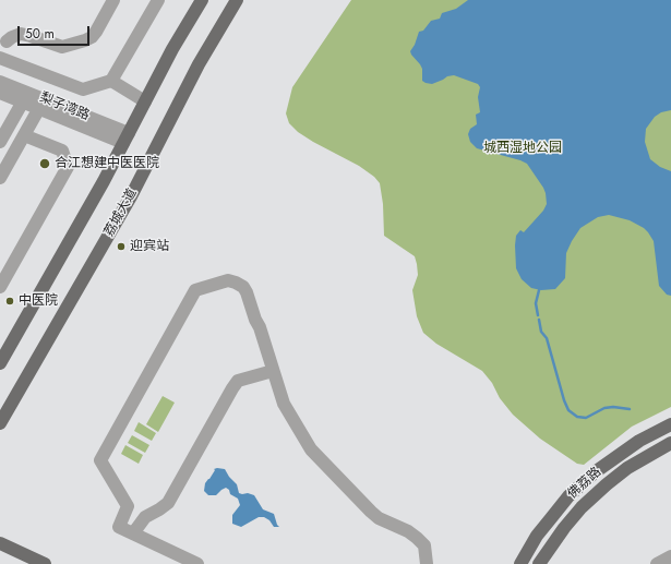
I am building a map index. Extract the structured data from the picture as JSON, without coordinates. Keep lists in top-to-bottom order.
{
  "streets": {
    "main road": ["荔城大道", "佛荔路"],
    "street": ["梨子湾路"]
  },
  "parks": ["城西湿地公园"],
  "places": ["合江想建中医医院", "迎宾站", "中医院"],
  "scale_bar": "50 m"
}
